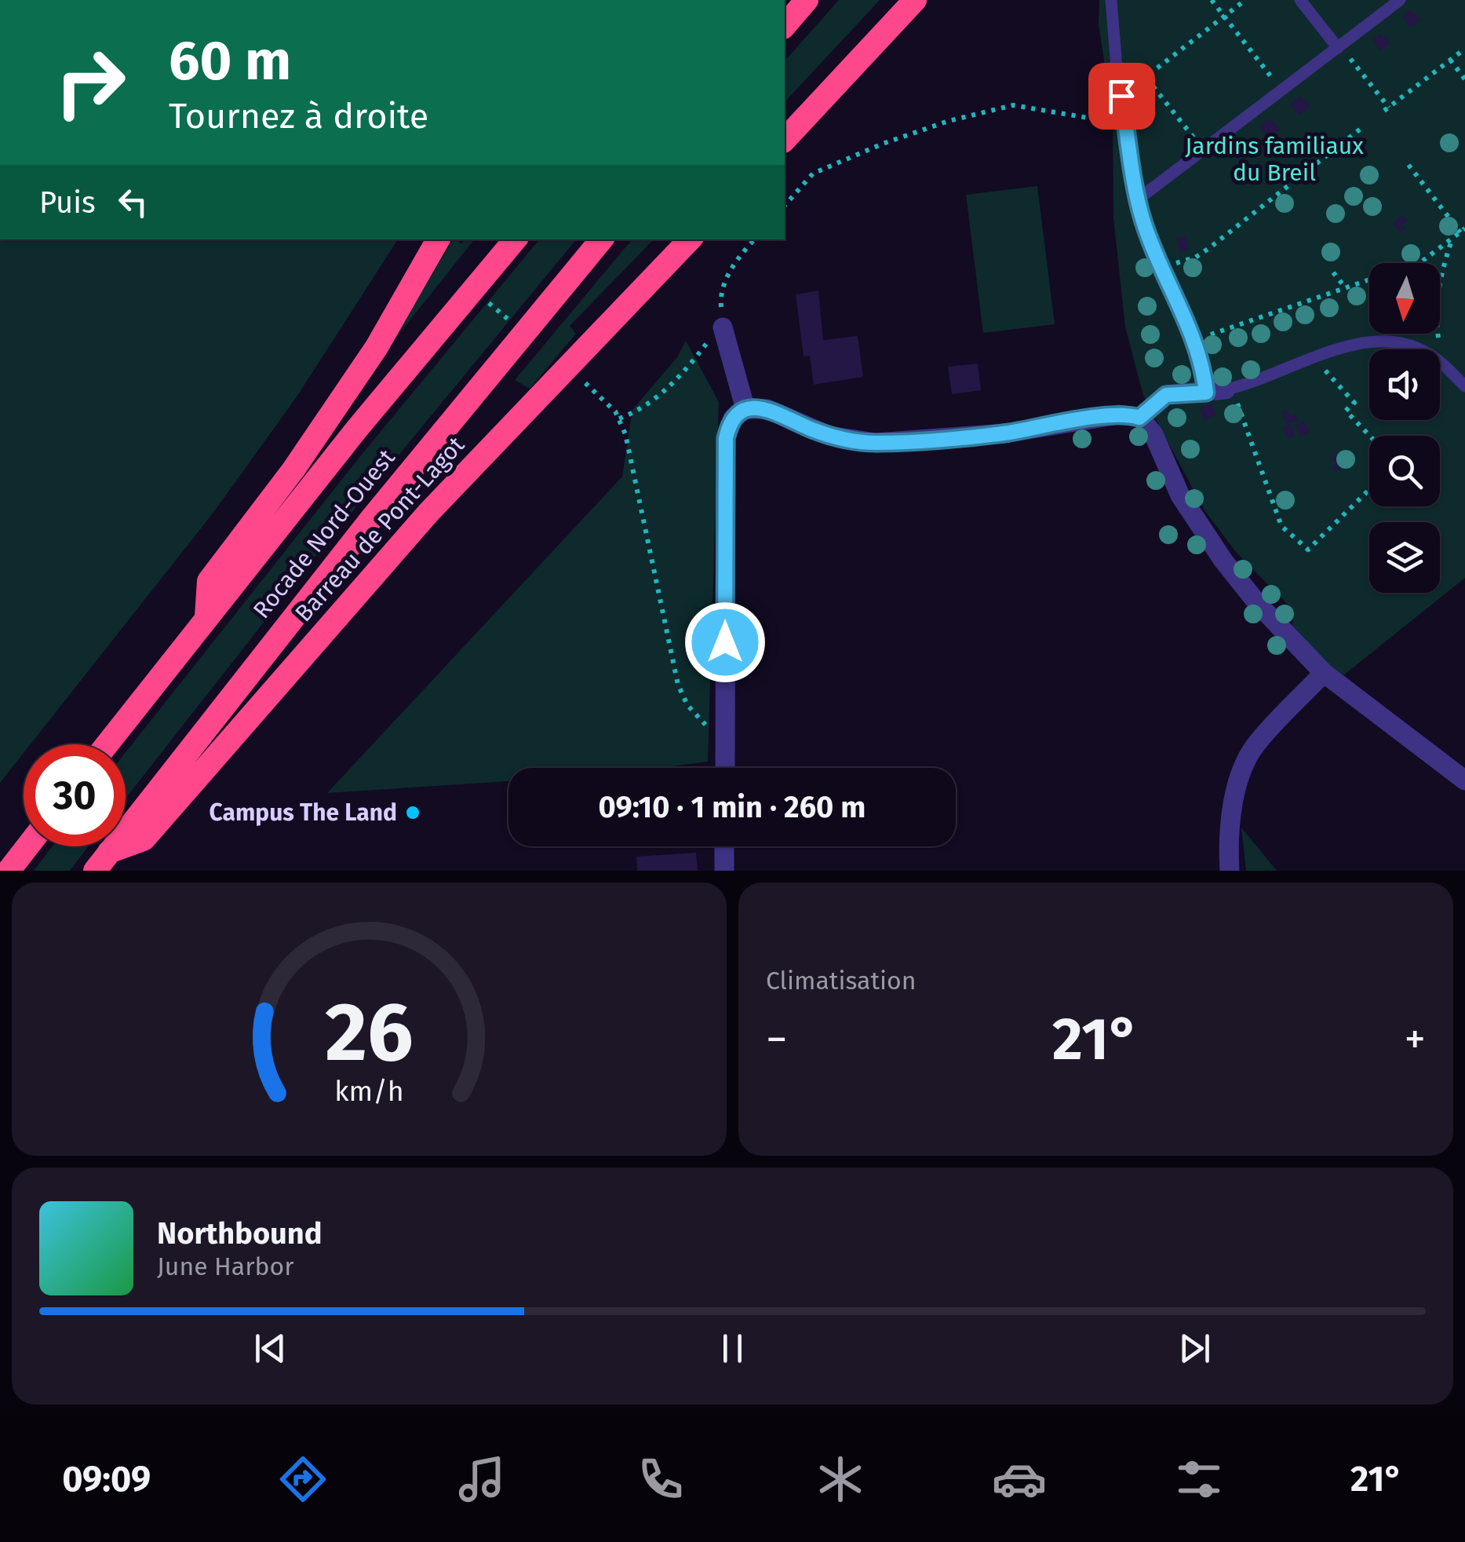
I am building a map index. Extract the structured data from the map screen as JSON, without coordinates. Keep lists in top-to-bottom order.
{
  "streets": {
    "highway": ["Barreau de Pont-Lagot", "Rocade Nord-Ouest"]
  },
  "crossings": [
    ["Barreau de Pont-Lagot", "Rocade Nord-Ouest"]
  ],
  "parks": ["Jardins familiaux du Breil"],
  "places": ["Campus The Land"],
  "north": "bottom",
  "page": {
    "turn": ["60 m", "Tournez à droite"],
    "then": "Puis",
    "limit": "30",
    "trip": "09:10 · 1 min · 260 m",
    "tile": "Climatisation",
    "heat": ["−", "21°", "+"],
    "song": ["Northbound", "June Harbor"],
    "tabs": ["09:09", "21°"],
    "gauge": ["26", "km/h"]
  }
}
